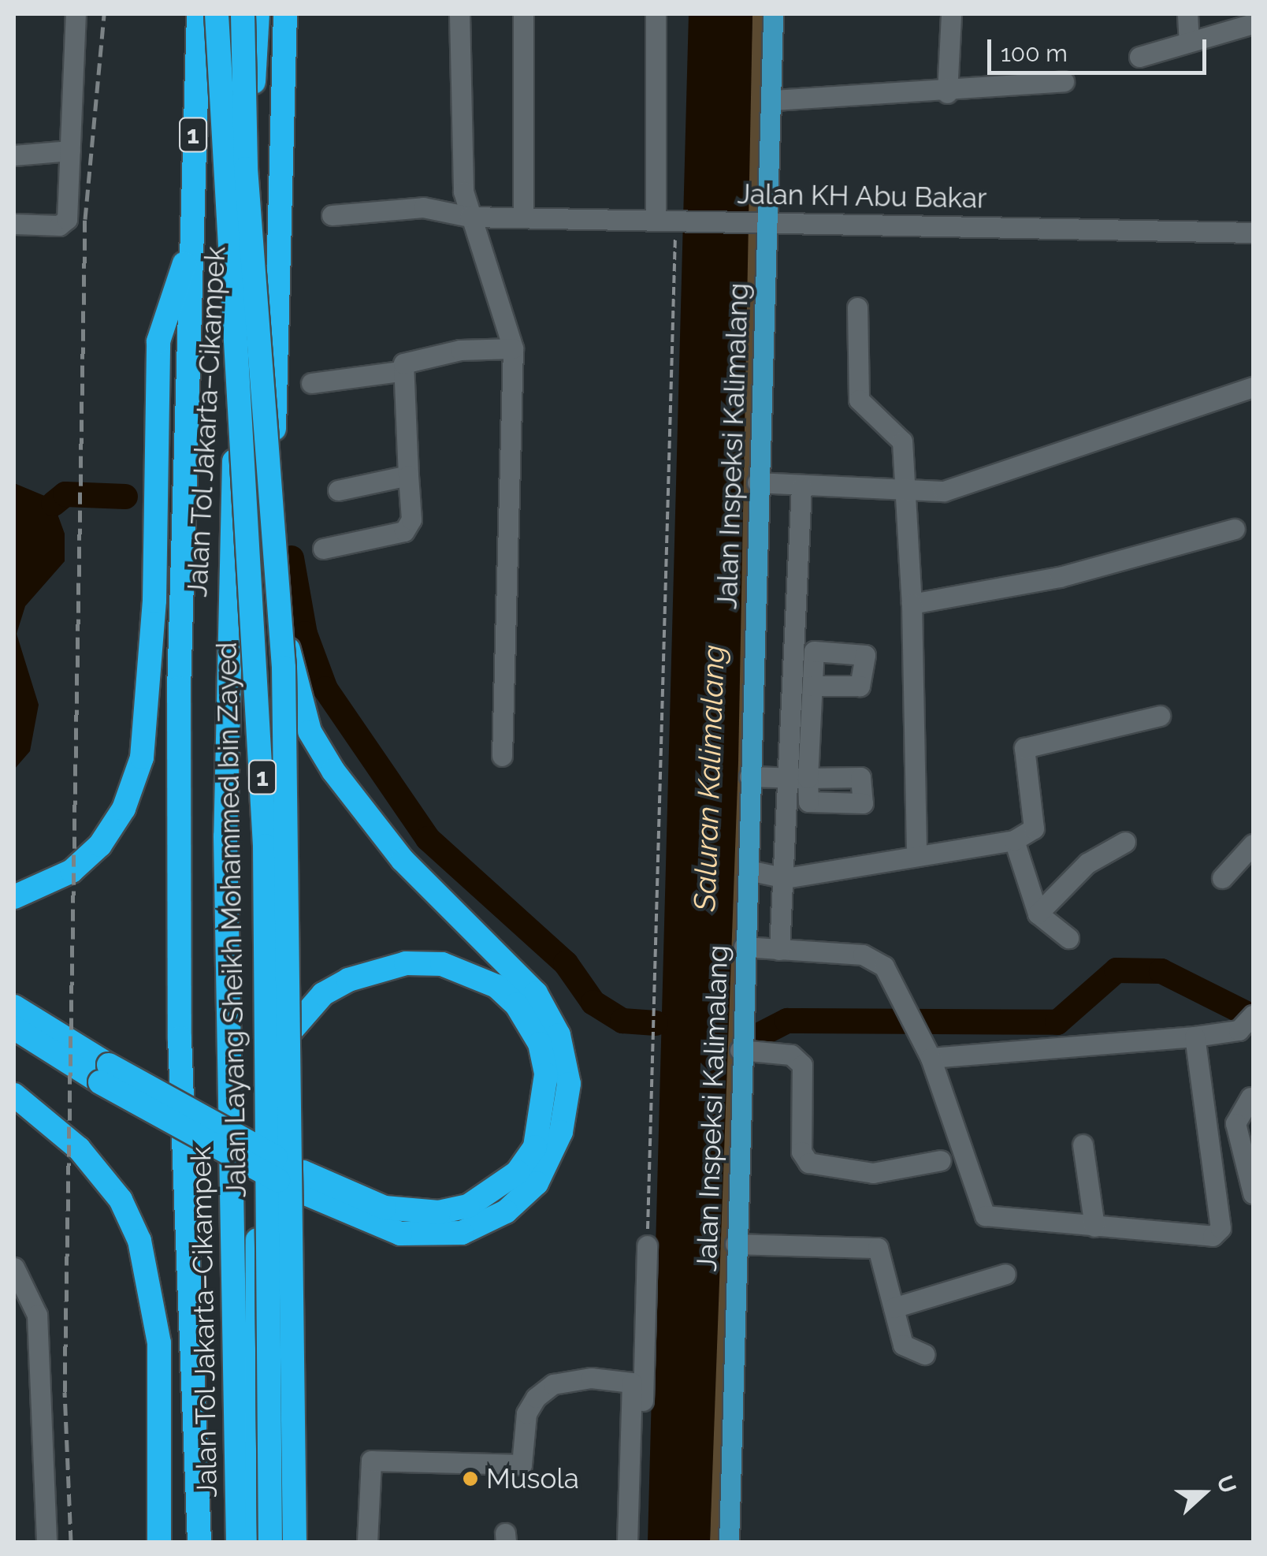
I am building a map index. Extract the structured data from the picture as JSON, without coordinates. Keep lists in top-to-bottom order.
{
  "streets": {
    "highway": ["1", "Jalan Tol Jakarta–Cikampek", "Jalan Layang Sheikh Mohammed bin Zayed"],
    "main road": ["Jalan Inspeksi Kalimalang"],
    "street": ["Jalan KH Abu Bakar"]
  },
  "crossings": [
    ["Jalan KH Abu Bakar", "Jalan Inspeksi Kalimalang"]
  ],
  "water": ["Saluran Kalimalang"],
  "places": ["Musola"],
  "scale_bar": "100 m",
  "north": "right"
}
